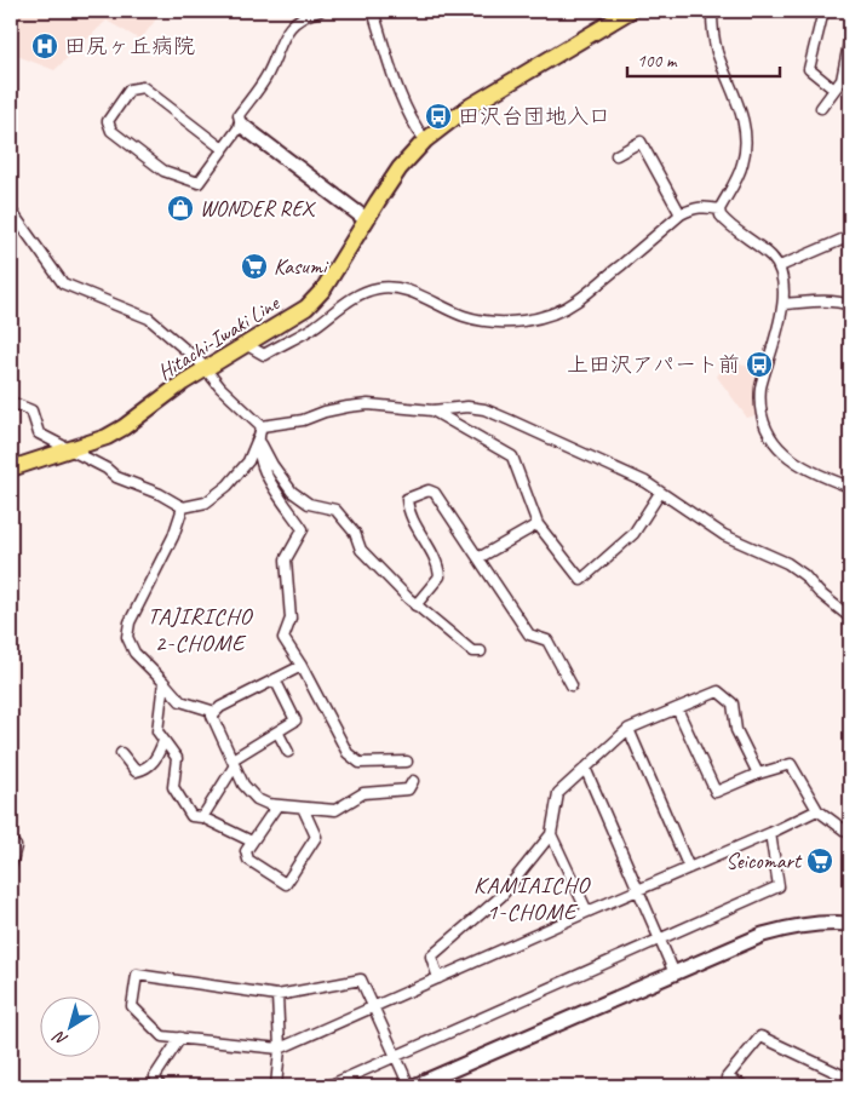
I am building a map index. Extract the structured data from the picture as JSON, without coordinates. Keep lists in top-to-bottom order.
{
  "streets": {
    "main road": ["Hitachi-Iwaki Line"]
  },
  "districts": ["TAJIRICHO 2-CHOME", "KAMIAICHO 1-CHOME"],
  "places": {
    "hospital": ["田尻ヶ丘病院"],
    "bus stop": ["田沢台団地入口", "上田沢アパート前"],
    "shop": ["WONDER REX"],
    "supermarket": ["Kasumi", "Seicomart"]
  },
  "scale_bar": "100 m",
  "north": "bottom left"
}
